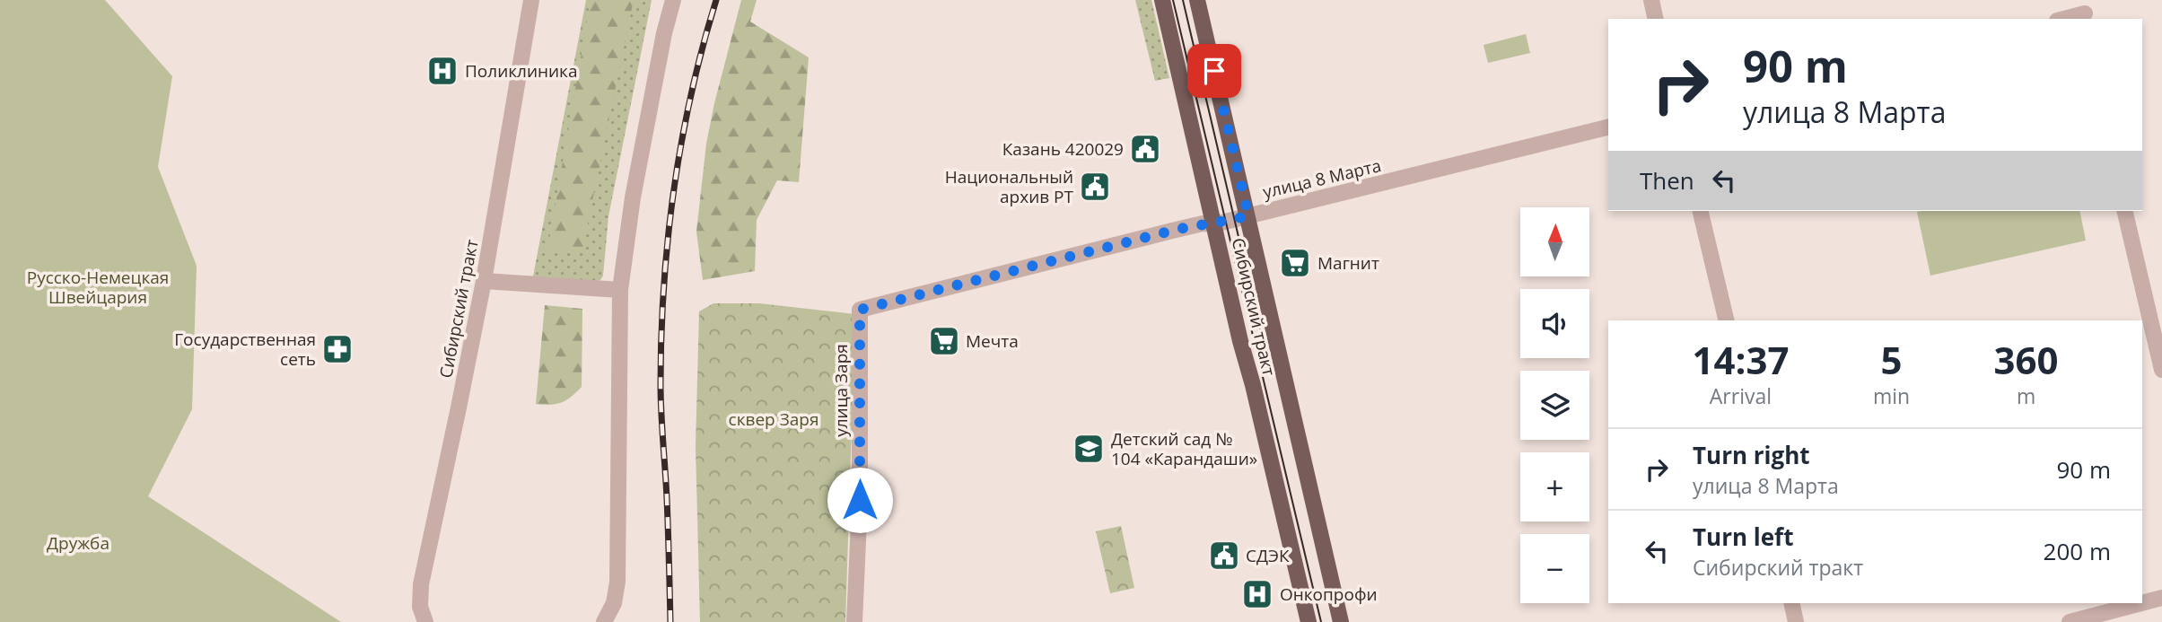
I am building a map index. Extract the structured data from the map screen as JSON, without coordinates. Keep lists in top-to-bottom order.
{
  "streets": {
    "main road": ["Сибирский тракт"],
    "street": ["улица 8 Марта", "улица Заря"]
  },
  "crossings": [
    ["улица 8 Марта", "Сибирский тракт"],
    ["улица 8 Марта", "улица Заря"]
  ],
  "parks": ["Русско-Немецкая Швейцария", "сквер Заря", "Дружба"],
  "places": {
    "hospital": ["Поликлиника", "Онкопрофи"],
    "public building": ["Казань 420029", "Национальный архив РТ", "СДЭК"],
    "supermarket": ["Магнит", "Мечта"],
    "pharmacy": ["Государственная сеть"],
    "school or university": ["Детский сад № 104 «Карандаши»"]
  },
  "north": "top",
  "page": {
    "turn": ["90 m", "улица 8 Марта"],
    "then": "Then",
    "map_buttons": ["+", "−"],
    "eta": [
      "14:37",
      "Arrival",
      "5",
      "min",
      "360",
      "m"
    ],
    "list": [
      {
        "name": "Turn right",
        "note": "улица 8 Марта",
        "value": "90 m"
      },
      {
        "name": "Turn left",
        "note": "Сибирский тракт",
        "value": "200 m"
      }
    ]
  }
}
